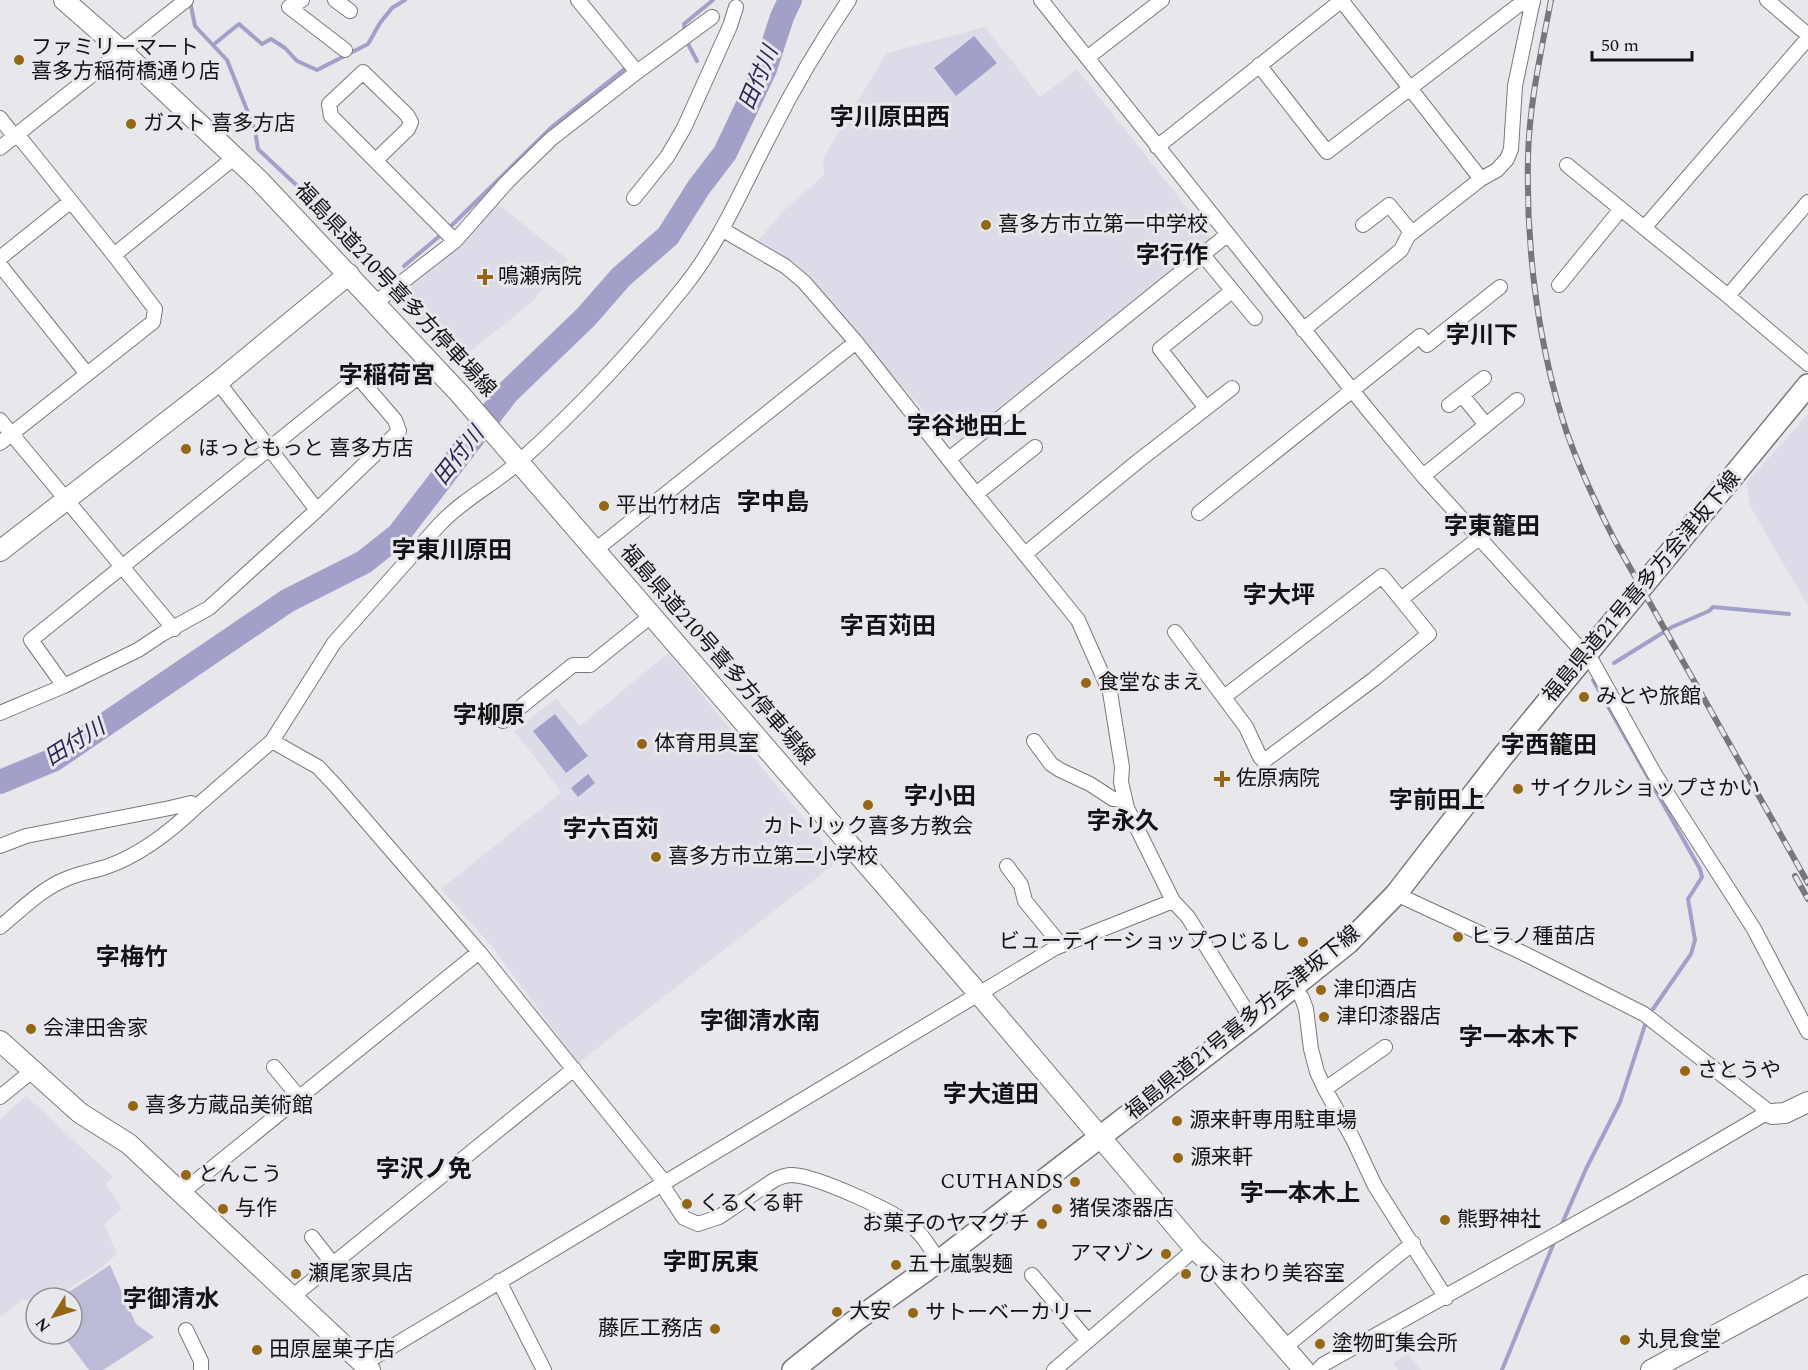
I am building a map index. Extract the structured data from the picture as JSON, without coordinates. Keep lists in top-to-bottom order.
{
  "streets": {
    "main road": ["福島県道210号喜多方停車場線", "福島県道21号喜多方会津坂下線"]
  },
  "crossings": [
    ["福島県道210号喜多方停車場線", "福島県道21号喜多方会津坂下線"]
  ],
  "districts": [
    "字川原田西",
    "字行作",
    "字川下",
    "字稲荷宮",
    "字谷地田上",
    "字中島",
    "字東籠田",
    "字東川原田",
    "字大坪",
    "字百苅田",
    "字柳原",
    "字西籠田",
    "字小田",
    "字前田上",
    "字永久",
    "字六百苅",
    "字梅竹",
    "字御清水南",
    "字一本木下",
    "字大道田",
    "字沢ノ免",
    "字一本木上",
    "字町尻東",
    "字御清水"
  ],
  "water": ["田付川"],
  "places": {
    "other": [
      "ファミリーマート 喜多方稲荷橋通り店",
      "ガスト 喜多方店",
      "喜多方市立第一中学校",
      "ほっともっと 喜多方店",
      "平出竹材店",
      "食堂なまえ",
      "みとや旅館",
      "体育用具室",
      "サイクルショップさかい",
      "カトリック喜多方教会",
      "喜多方市立第二小学校",
      "ヒラノ種苗店",
      "ビューティーショップつじるし",
      "津印酒店",
      "津印漆器店",
      "会津田舎家",
      "さとうや",
      "喜多方蔵品美術館",
      "源来軒専用駐車場",
      "源来軒",
      "とんこう",
      "CUTHANDS",
      "くるくる軒",
      "与作",
      "猪俣漆器店",
      "熊野神社",
      "お菓子のヤマグチ",
      "アマゾン",
      "五十嵐製麺",
      "瀬尾家具店",
      "ひまわり美容室",
      "大安",
      "サトーベーカリー",
      "藤匠工務店",
      "丸見食堂",
      "塗物町集会所",
      "田原屋菓子店"
    ],
    "health": ["鳴瀬病院", "佐原病院"]
  },
  "scale_bar": "50 m",
  "north": "bottom left"
}
